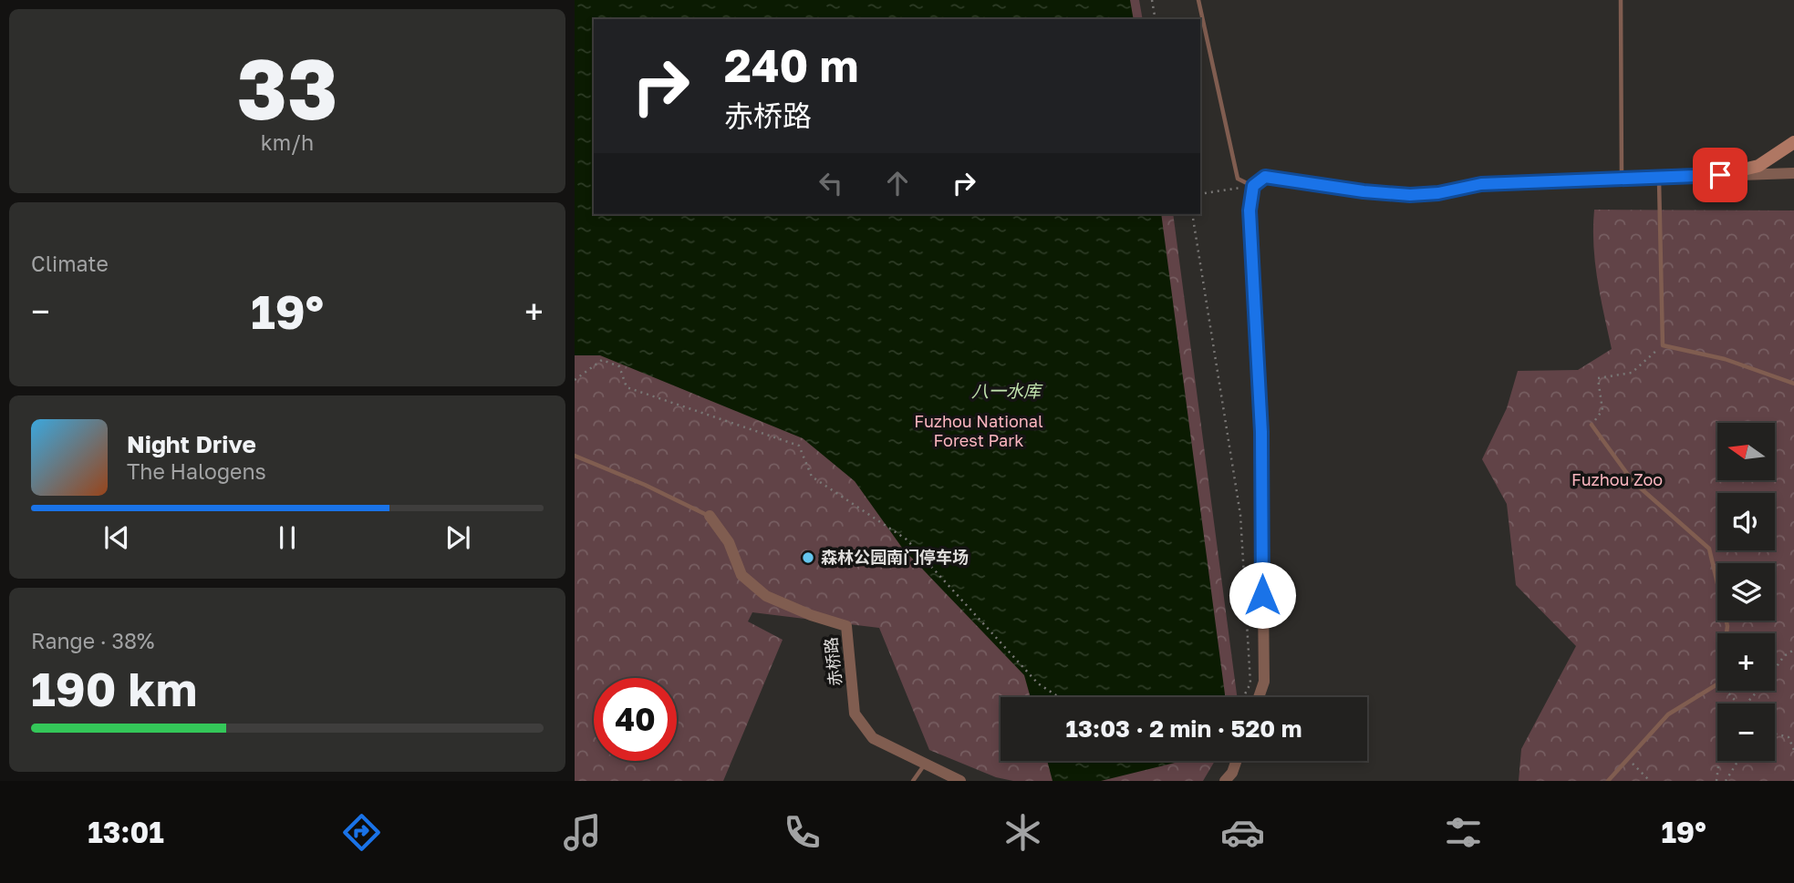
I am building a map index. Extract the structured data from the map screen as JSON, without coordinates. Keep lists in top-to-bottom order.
{
  "streets": {
    "street": ["赤桥路"]
  },
  "water": ["八一水库"],
  "parks": ["Fuzhou National Forest Park", "Fuzhou Zoo"],
  "places": ["森林公园南门停车场"],
  "north": "left",
  "page": {
    "tile": [
      ["33", "km/h"],
      "Climate",
      ["Range · 38%", "190 km"]
    ],
    "turn": ["240 m", "赤桥路"],
    "heat": ["−", "19°", "+"],
    "song": ["Night Drive", "The Halogens"],
    "map_buttons": ["+", "−"],
    "limit": "40",
    "trip": "13:03 · 2 min · 520 m",
    "tabs": ["13:01", "19°"]
  }
}
